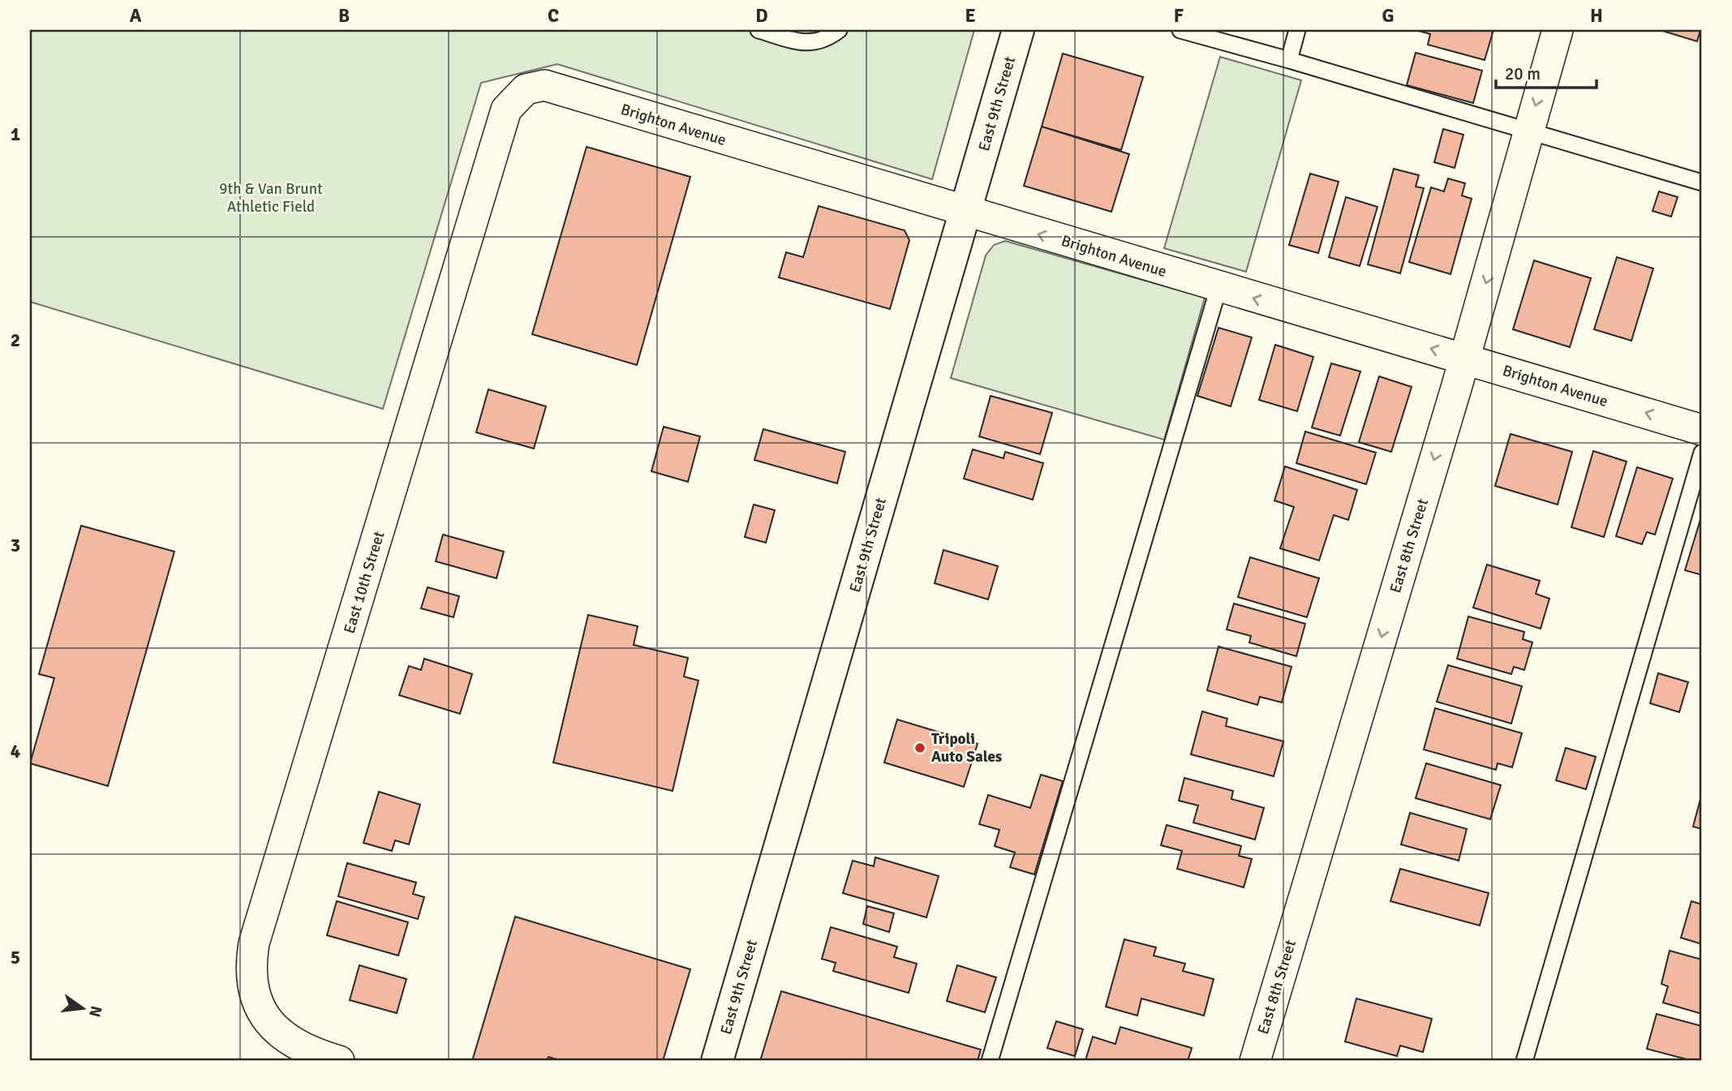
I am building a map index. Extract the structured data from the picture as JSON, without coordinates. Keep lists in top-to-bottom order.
{
  "streets": {
    "main road": ["East 9th Street"],
    "street": ["Brighton Avenue", "East 8th Street", "East 10th Street"]
  },
  "crossings": [
    ["East 9th Street", "Brighton Avenue"],
    ["Brighton Avenue", "East 8th Street"],
    ["Brighton Avenue", "East 10th Street"]
  ],
  "one_way": ["Brighton Avenue", "East 8th Street"],
  "parks": ["9th & Van Brunt Athletic Field"],
  "places": ["Tripoli Auto Sales"],
  "scale_bar": "20 m",
  "north": "right",
  "grid": {
    "columns": [
      "A",
      "B",
      "C",
      "D",
      "E",
      "F",
      "G",
      "H"
    ],
    "rows": [
      "1",
      "2",
      "3",
      "4",
      "5"
    ]
  }
}
